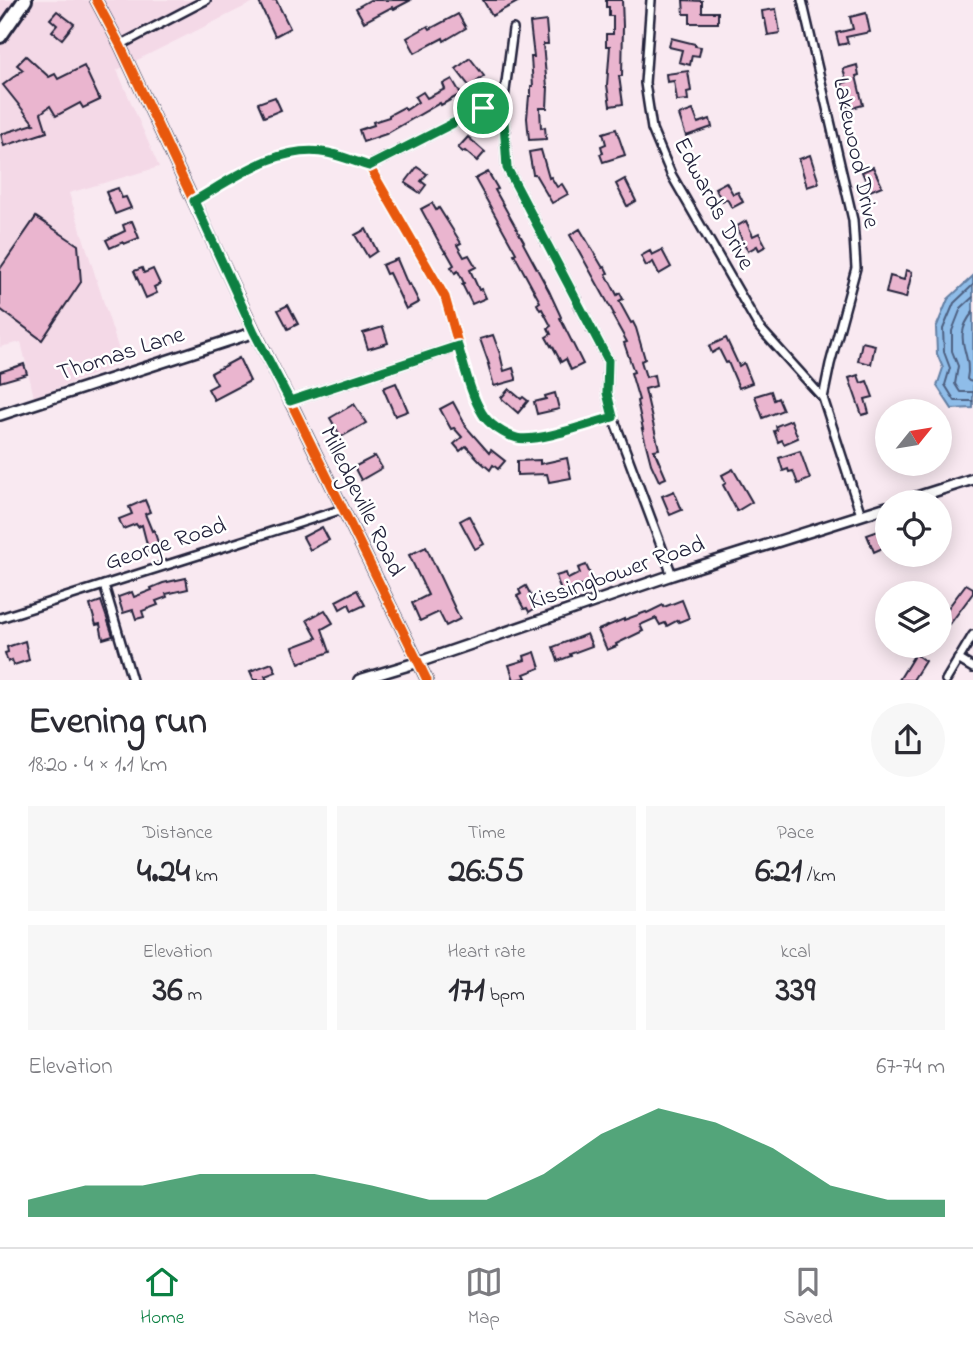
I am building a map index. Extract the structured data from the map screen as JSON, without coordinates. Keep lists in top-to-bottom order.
{
  "streets": {
    "street": [
      "Lakewood Drive",
      "Edwards Drive",
      "Thomas Lane",
      "Milledgeville Road",
      "George Road",
      "Kissingbower Road"
    ]
  },
  "crossings": [
    ["Lakewood Drive", "Edwards Drive"],
    ["Lakewood Drive", "Kissingbower Road"],
    ["Thomas Lane", "Milledgeville Road"],
    ["Milledgeville Road", "George Road"],
    ["Milledgeville Road", "Kissingbower Road"]
  ],
  "north": "top right",
  "page": {
    "heading": ["Evening run", "18:20 · 4 × 1.1 km"],
    "stats": [
      ["Distance", "4.24 km"],
      ["Time", "26:55"],
      ["Pace", "6:21 /km"],
      ["Elevation", "36 m"],
      ["Heart rate", "171 bpm"],
      ["kcal", "339"]
    ],
    "chart": ["Elevation", "67–74 m"],
    "tabs": ["Home", "Map", "Saved"]
  }
}
